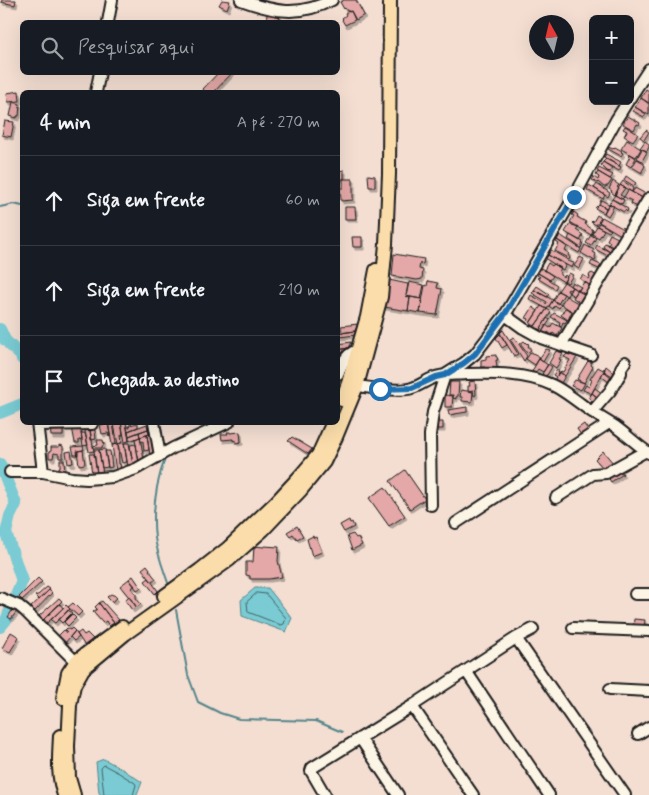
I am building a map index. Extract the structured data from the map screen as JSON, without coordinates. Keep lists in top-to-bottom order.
{
  "north": "top",
  "page": {
    "map_buttons": ["+", "−"],
    "search": "Pesquisar aqui",
    "heading": ["4 min", "A pé · 270 m"],
    "list": [
      ["Siga em frente", "60 m"],
      ["Siga em frente", "210 m"],
      "Chegada ao destino"
    ]
  }
}
